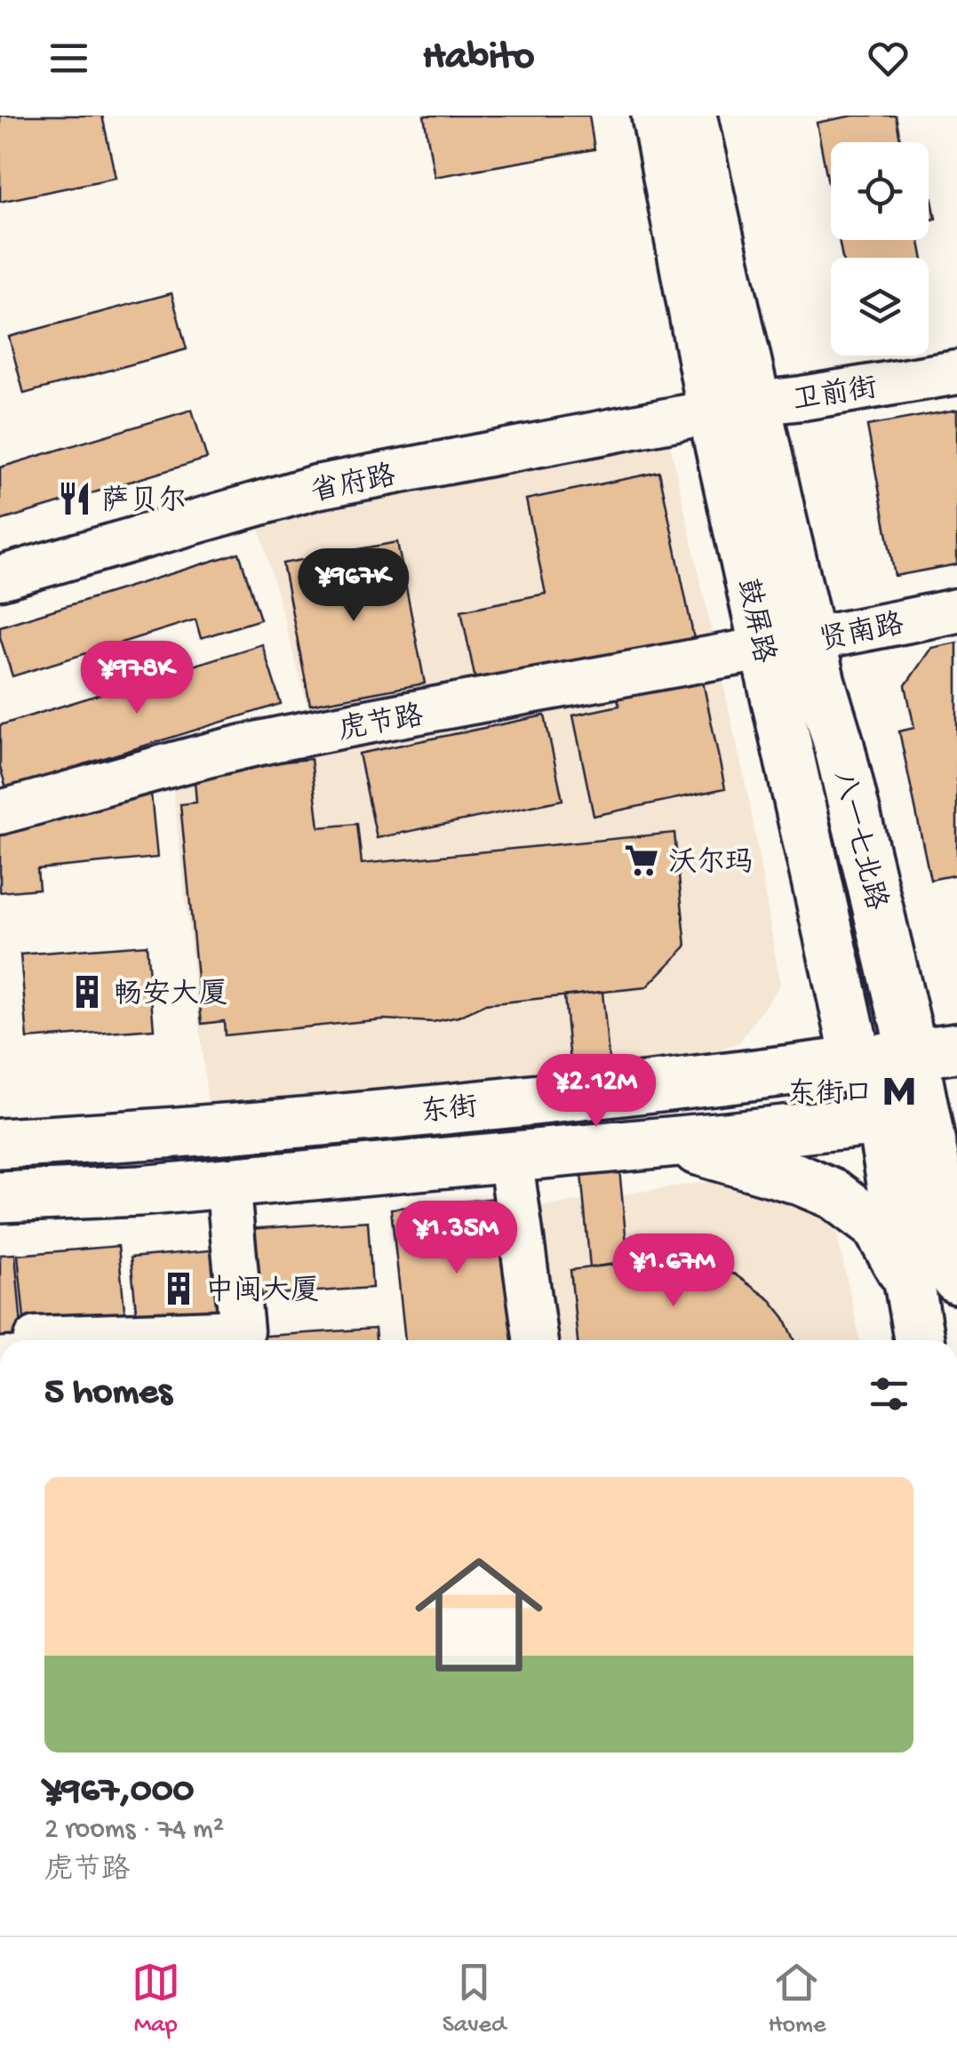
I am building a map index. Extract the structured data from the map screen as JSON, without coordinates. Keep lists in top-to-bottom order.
{
  "streets": {
    "main road": ["鼓屏路", "八一七北路", "东街"],
    "street": [
      "卫前街",
      "省府路",
      "贤南路",
      "虎节路"
    ]
  },
  "crossings": [
    ["卫前街", "省府路"],
    ["卫前街", "鼓屏路"],
    ["省府路", "鼓屏路"],
    ["鼓屏路", "贤南路"],
    ["鼓屏路", "虎节路"],
    ["鼓屏路", "八一七北路"],
    ["鼓屏路", "东街"],
    ["贤南路", "虎节路"],
    ["贤南路", "八一七北路"],
    ["虎节路", "八一七北路"],
    ["八一七北路", "东街"]
  ],
  "places": {
    "restaurant": ["萨贝尔"],
    "supermarket": ["沃尔玛"],
    "building": ["畅安大厦", "中闽大厦"],
    "metro station": ["东街口"]
  },
  "page": {
    "header": "Habito",
    "price": [
      "¥967K",
      "¥978K",
      "¥2.12M",
      "¥1.35M",
      "¥1.67M"
    ],
    "heading": "5 homes",
    "list": [
      {
        "name": "¥967,000",
        "note": "2 rooms · 74 m² · 虎节路"
      }
    ],
    "tabs": ["Map", "Saved", "Home"]
  }
}
